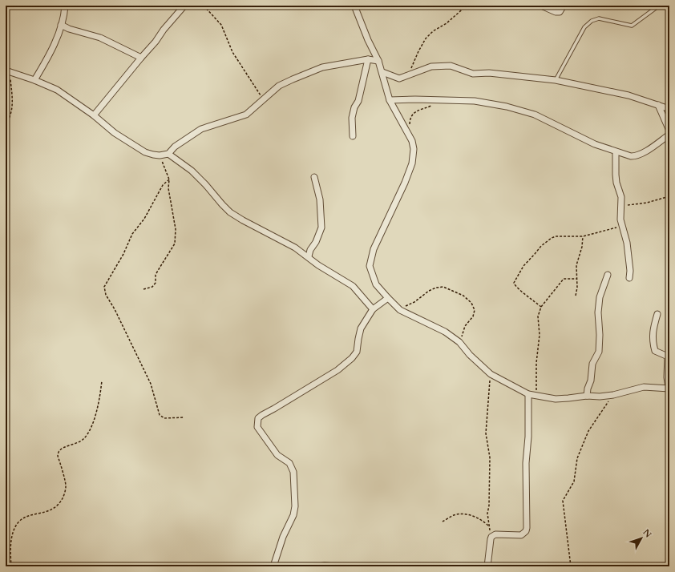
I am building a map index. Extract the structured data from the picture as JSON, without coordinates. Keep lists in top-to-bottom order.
{
  "north": "top right"
}
